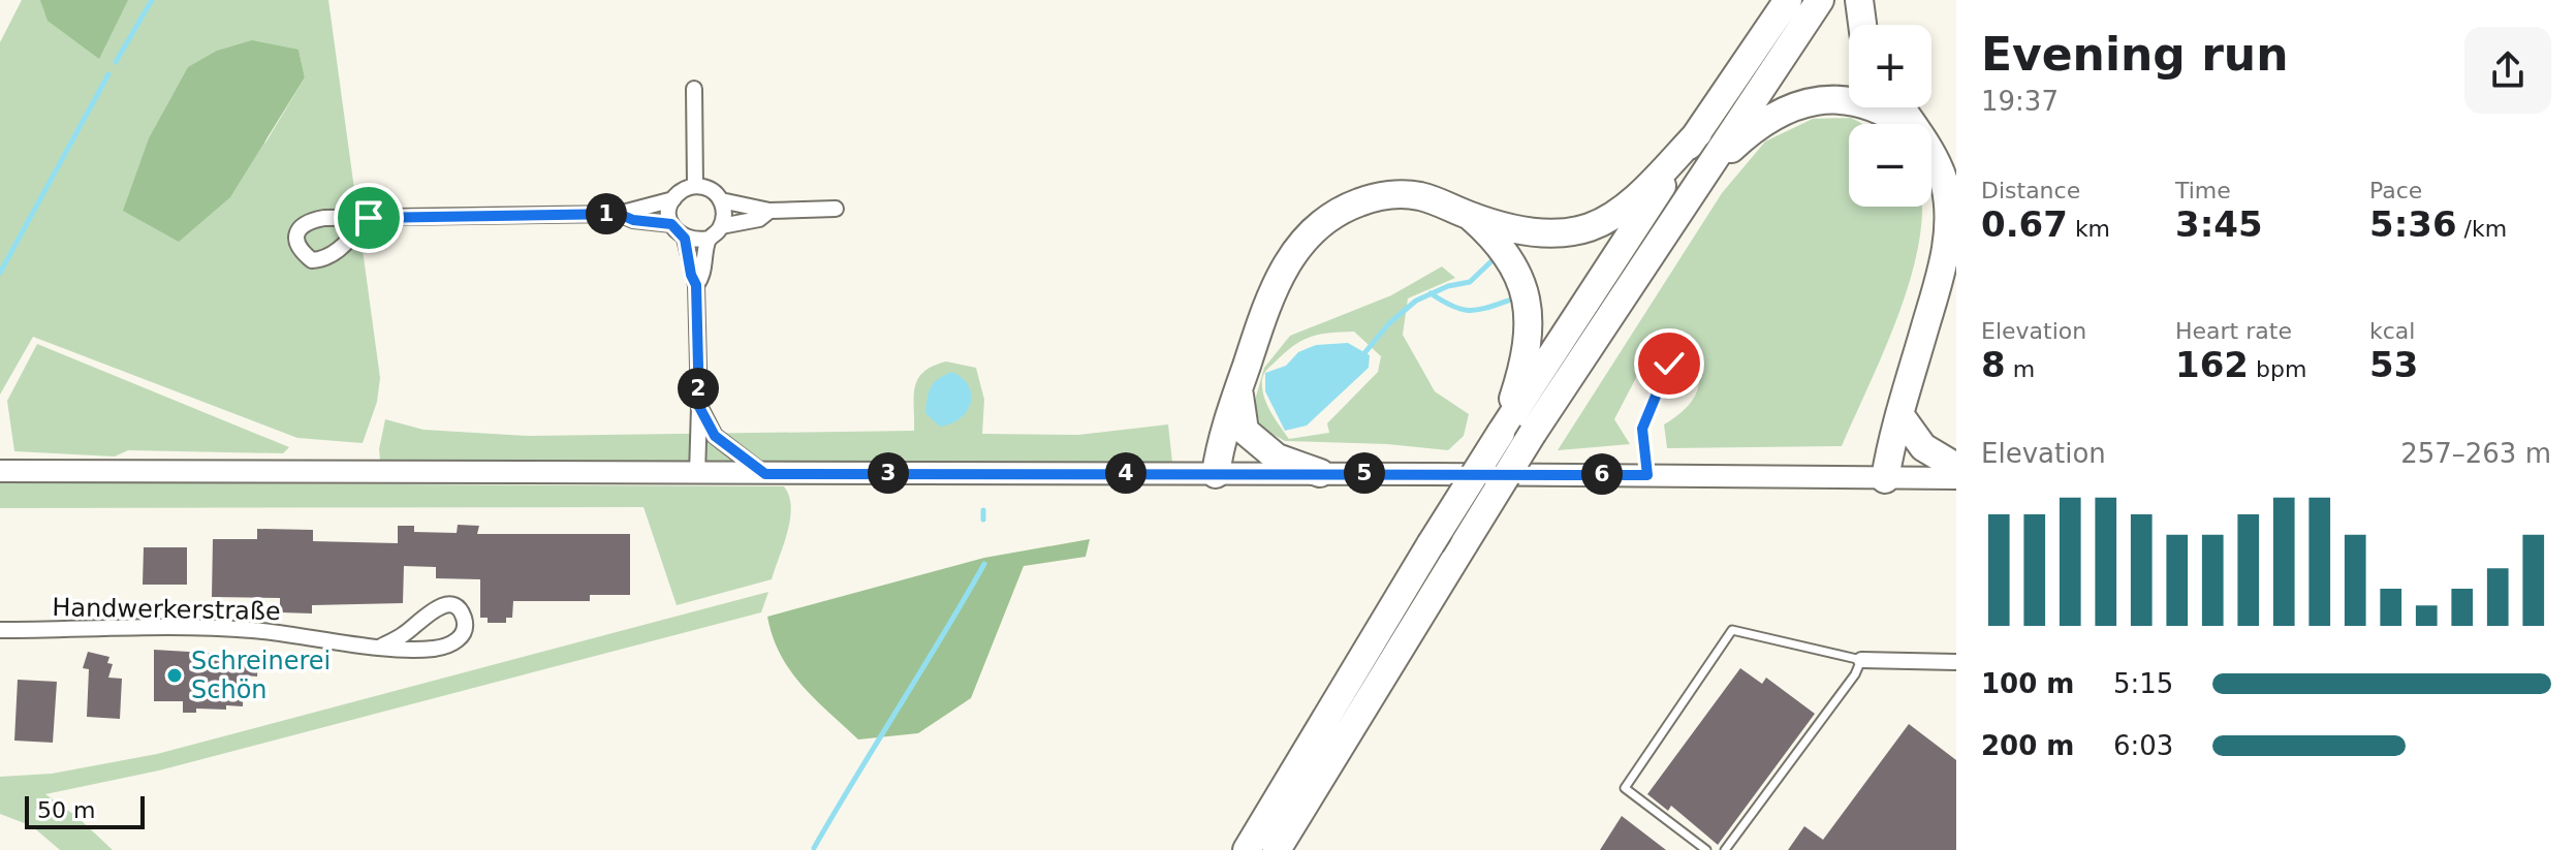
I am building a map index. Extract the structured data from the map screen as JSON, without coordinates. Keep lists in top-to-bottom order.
{
  "streets": {
    "street": ["Handwerkerstraße"]
  },
  "places": ["Schreinerei Schön"],
  "scale_bar": "50 m",
  "page": {
    "heading": ["Evening run", "19:37"],
    "map_buttons": ["+", "−"],
    "stats": [
      ["Distance", "0.67 km"],
      ["Time", "3:45"],
      ["Pace", "5:36 /km"],
      ["Elevation", "8 m"],
      ["Heart rate", "162 bpm"],
      ["kcal", "53"]
    ],
    "pins": [
      "1",
      "2",
      "3",
      "4",
      "5",
      "6"
    ],
    "chart": ["Elevation", "257–263 m"],
    "list": [
      {
        "name": "100 m",
        "note": "5:15"
      },
      {
        "name": "200 m",
        "note": "6:03"
      }
    ],
    "scale": "50 m"
  }
}
